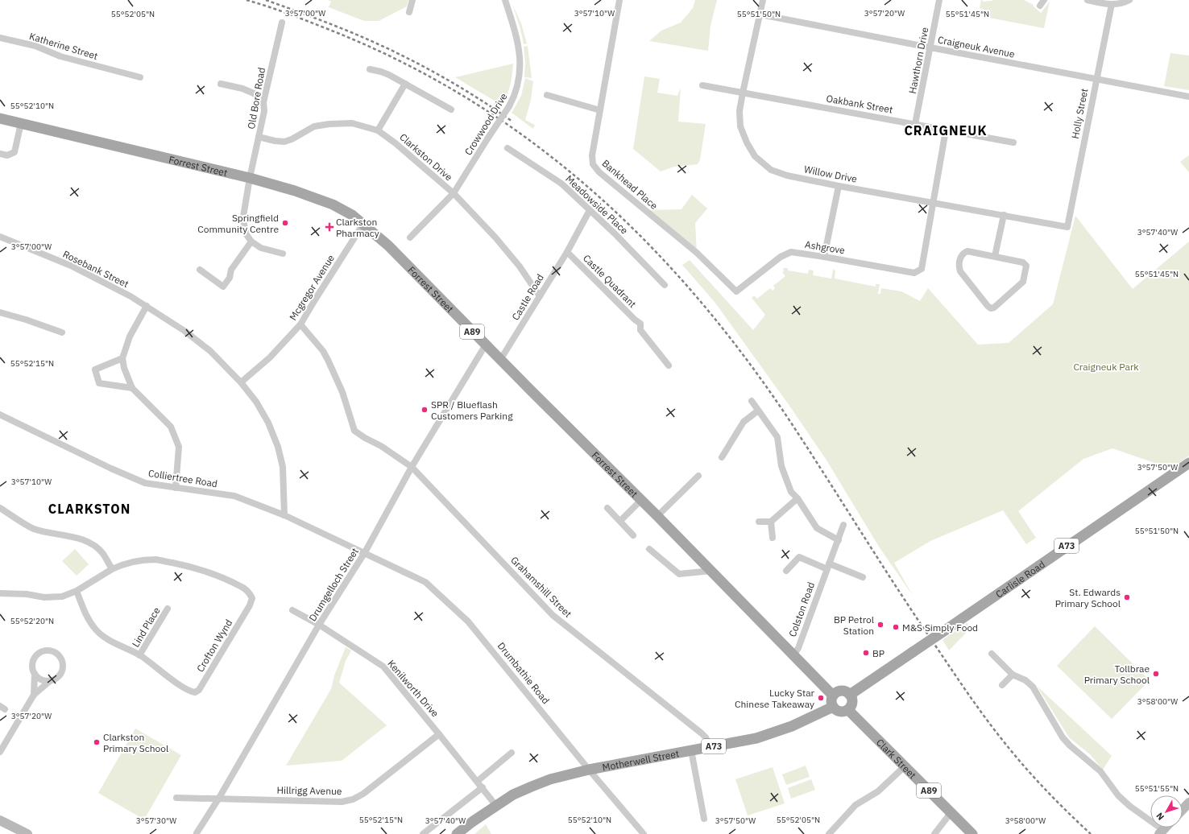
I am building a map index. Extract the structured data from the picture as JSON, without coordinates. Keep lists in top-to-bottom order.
{
  "streets": {
    "main road": [
      "Forrest Street",
      "A89",
      "A73",
      "Carlisle Road",
      "Clark Street",
      "Motherwell Street"
    ],
    "street": [
      "Katherine Street",
      "Craigneuk Avenue",
      "Hawthorn Drive",
      "Old Bore Road",
      "Oakbank Street",
      "Holly Street",
      "Crowwood Drive",
      "Clarkston Drive",
      "Willow Drive",
      "Bankhead Place",
      "Meadowside Place",
      "Ashgrove",
      "Rosebank Street",
      "Castle Quadrant",
      "Mcgregor Avenue",
      "Castle Road",
      "Colliertree Road",
      "Drumgelloch Street",
      "Grahamshill Street",
      "Colston Road",
      "Lind Place",
      "Crofton Wynd",
      "Drumbathie Road",
      "Kenilworth Drive",
      "Hillrigg Avenue"
    ]
  },
  "crossings": [
    ["Craigneuk Avenue", "Hawthorn Drive"],
    ["Craigneuk Avenue", "Holly Street"],
    ["Craigneuk Avenue", "Willow Drive"],
    ["Hawthorn Drive", "Oakbank Street"],
    ["Old Bore Road", "Clarkston Drive"],
    ["Old Bore Road", "Forrest Street"],
    ["Oakbank Street", "Willow Drive"],
    ["Holly Street", "Willow Drive"],
    ["Crowwood Drive", "Clarkston Drive"],
    ["Clarkston Drive", "Castle Road"],
    ["Forrest Street", "Mcgregor Avenue"],
    ["Forrest Street", "Castle Road"],
    ["Forrest Street", "Carlisle Road"],
    ["Forrest Street", "Drumgelloch Street"],
    ["Forrest Street", "Colston Road"],
    ["Forrest Street", "Clark Street"],
    ["Forrest Street", "Motherwell Street"],
    ["Willow Drive", "Ashgrove"],
    ["Bankhead Place", "Ashgrove"],
    ["Meadowside Place", "Castle Road"],
    ["Rosebank Street", "Mcgregor Avenue"],
    ["Rosebank Street", "Colliertree Road"],
    ["Castle Quadrant", "Castle Road"],
    ["Mcgregor Avenue", "Grahamshill Street"],
    ["Colliertree Road", "Drumgelloch Street"],
    ["Colliertree Road", "Drumbathie Road"],
    ["Carlisle Road", "Clark Street"],
    ["Carlisle Road", "Motherwell Street"],
    ["Drumgelloch Street", "Grahamshill Street"],
    ["Drumgelloch Street", "Drumbathie Road"],
    ["Drumgelloch Street", "Kenilworth Drive"],
    ["Drumgelloch Street", "Hillrigg Avenue"],
    ["Grahamshill Street", "Motherwell Street"],
    ["Lind Place", "Crofton Wynd"],
    ["Drumbathie Road", "Motherwell Street"],
    ["Kenilworth Drive", "Motherwell Street"],
    ["Kenilworth Drive", "Hillrigg Avenue"],
    ["Clark Street", "Motherwell Street"]
  ],
  "districts": ["CRAIGNEUK", "CLARKSTON"],
  "parks": ["Craigneuk Park"],
  "places": {
    "other": [
      "Springfield Community Centre",
      "SPR / Blueflash Customers Parking",
      "St. Edwards Primary School",
      "BP Petrol Station",
      "M&S Simply Food",
      "BP",
      "Tollbrae Primary School",
      "Lucky Star Chinese Takeaway",
      "Clarkston Primary School"
    ],
    "health": ["Clarkston Pharmacy"]
  },
  "north": "bottom left",
  "coordinates": [
    "3°57'00\"W",
    "3°57'10\"W",
    "3°57'20\"W",
    "55°51'45\"N",
    "55°52'05\"N",
    "55°51'50\"N",
    "55°52'10\"N",
    "3°57'40\"W",
    "55°52'15\"N",
    "3°57'50\"W",
    "55°52'20\"N",
    "3°58'00\"W",
    "55°51'55\"N",
    "3°57'30\"W"
  ]
}
